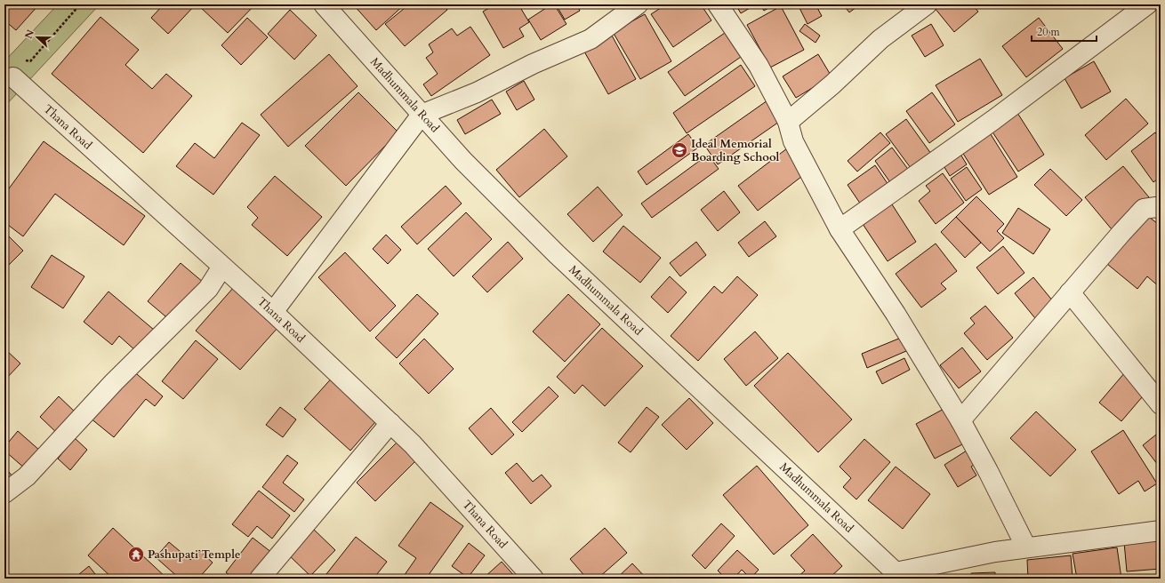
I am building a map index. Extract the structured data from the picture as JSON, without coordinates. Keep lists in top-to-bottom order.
{
  "streets": {
    "street": ["Madhummala Road", "Thana Road"]
  },
  "places": {
    "school or university": ["Ideal Memorial Boarding School"],
    "temple": ["Pashupati Temple"]
  },
  "scale_bar": "20 m",
  "north": "left"
}
